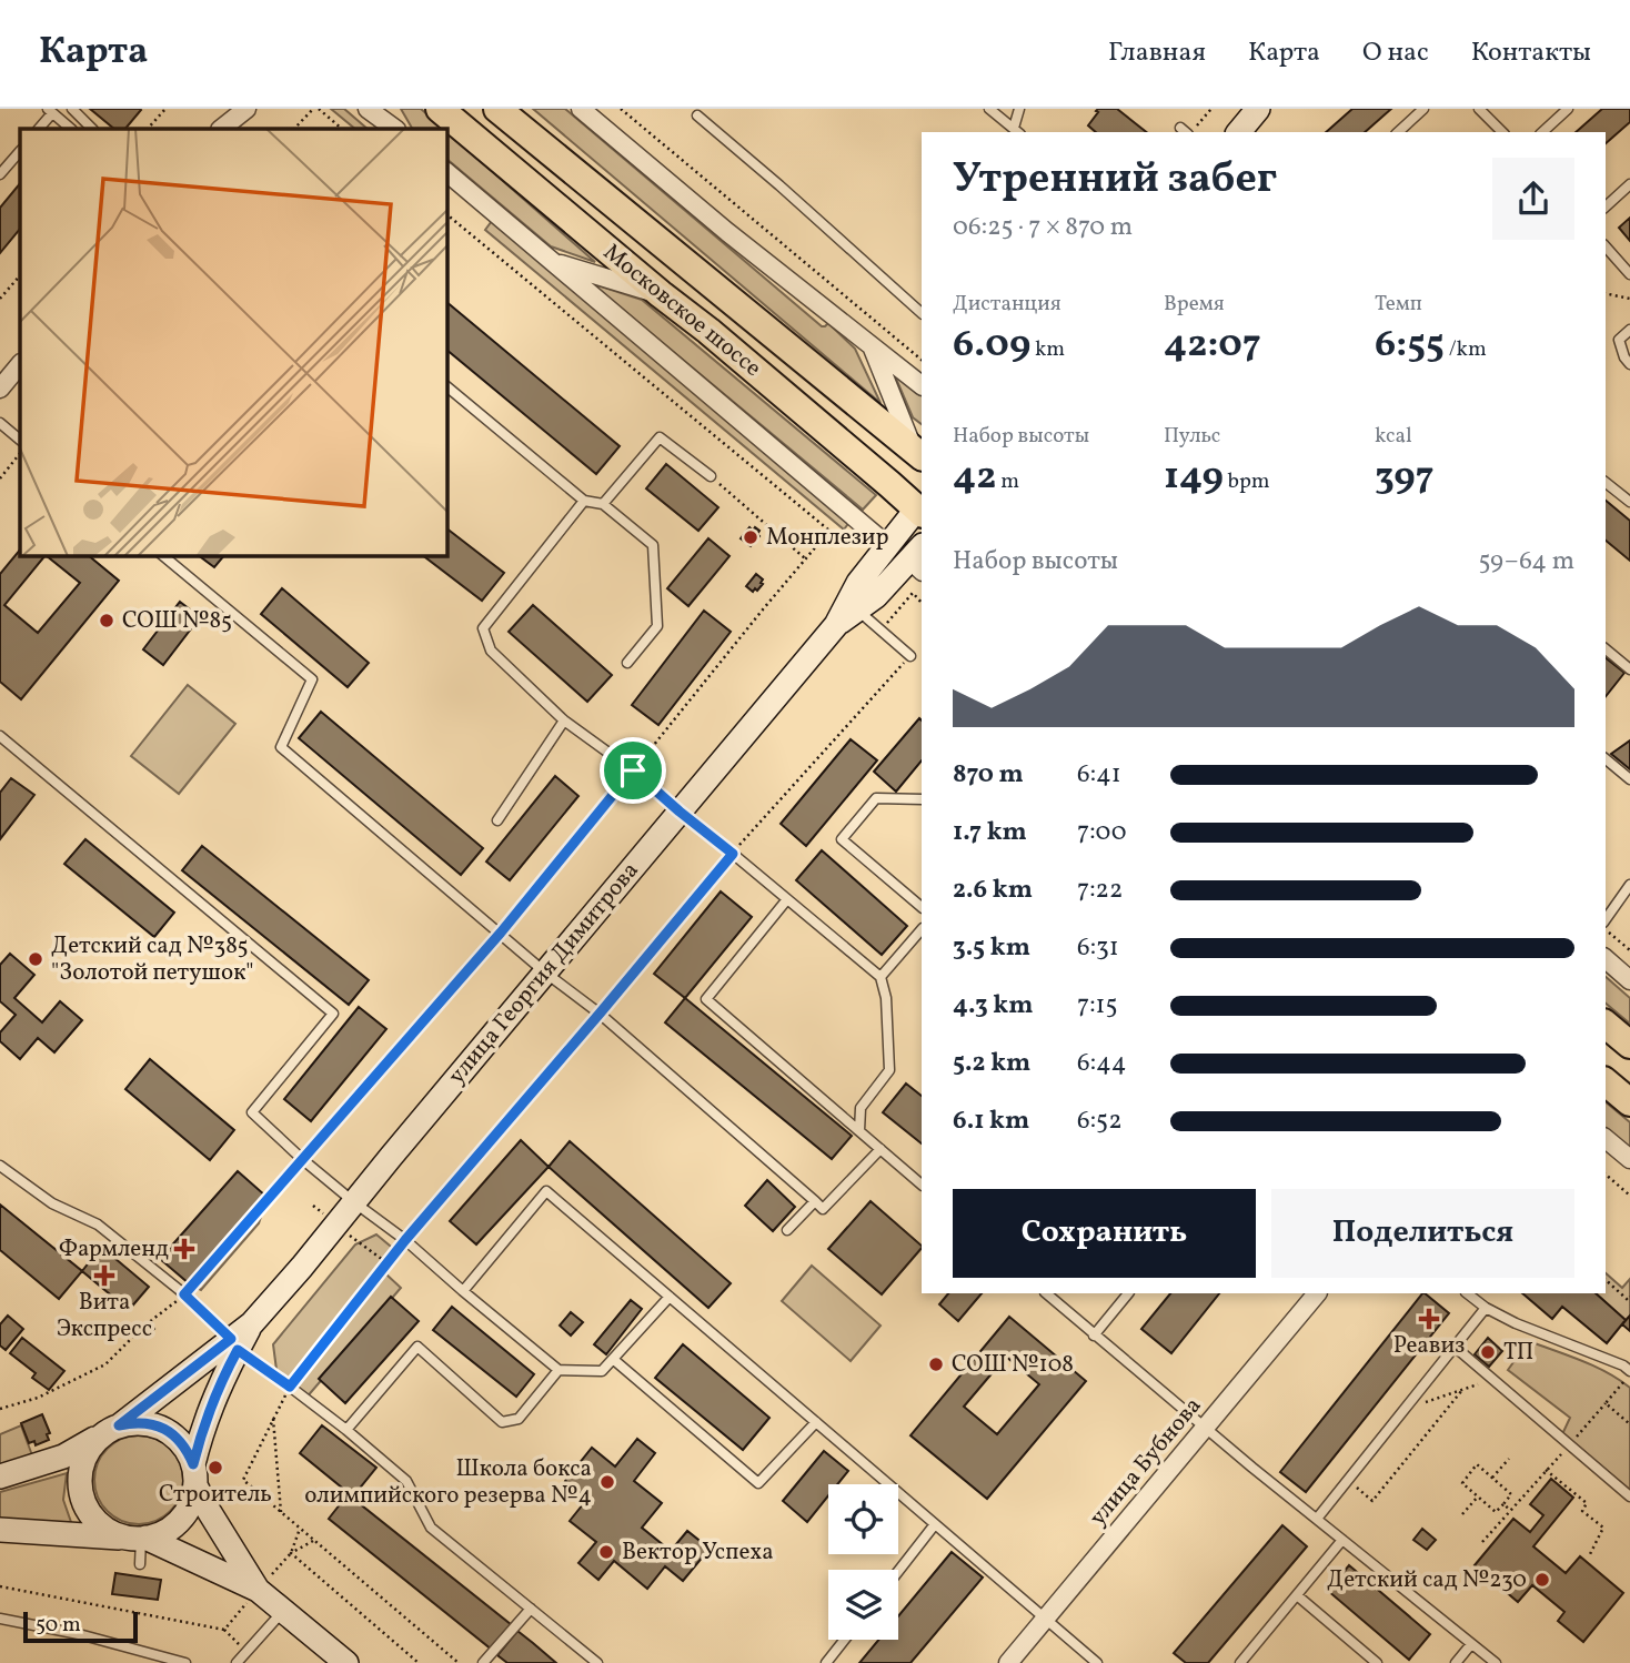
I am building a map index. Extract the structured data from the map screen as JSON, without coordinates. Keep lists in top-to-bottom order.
{
  "streets": {
    "main road": ["Московское шоссе", "улица Георгия Димитрова"],
    "street": ["улица Бубнова"]
  },
  "crossings": [
    ["Московское шоссе", "улица Георгия Димитрова"]
  ],
  "places": {
    "other": [
      "Монплезир",
      "СОШ №85",
      "Детский сад №385 \"Золотой петушок\"",
      "ТП",
      "СОШ №108",
      "Строитель",
      "Школа бокса олимпийского резерва №4",
      "Вектор Успеха",
      "Детский сад №230"
    ],
    "health": ["Фармленд", "Вита Экспресс", "Реавиз"]
  },
  "scale_bar": "50 m",
  "page": {
    "header": "Карта",
    "nav": [
      "Главная",
      "Карта",
      "О нас",
      "Контакты"
    ],
    "heading": ["Утренний забег", "06:25 · 7 × 870 m"],
    "stats": [
      ["Дистанция", "6.09 km"],
      ["Время", "42:07"],
      ["Темп", "6:55 /km"],
      ["Набор высоты", "42 m"],
      ["Пульс", "149 bpm"],
      ["kcal", "397"]
    ],
    "chart": ["Набор высоты", "59–64 m"],
    "list": [
      {
        "name": "870 m",
        "note": "6:41"
      },
      {
        "name": "1.7 km",
        "note": "7:00"
      },
      {
        "name": "2.6 km",
        "note": "7:22"
      },
      {
        "name": "3.5 km",
        "note": "6:31"
      },
      {
        "name": "4.3 km",
        "note": "7:15"
      },
      {
        "name": "5.2 km",
        "note": "6:44"
      },
      {
        "name": "6.1 km",
        "note": "6:52"
      }
    ],
    "buttons": ["Сохранить", "Поделиться"],
    "scale": "50 m"
  }
}
